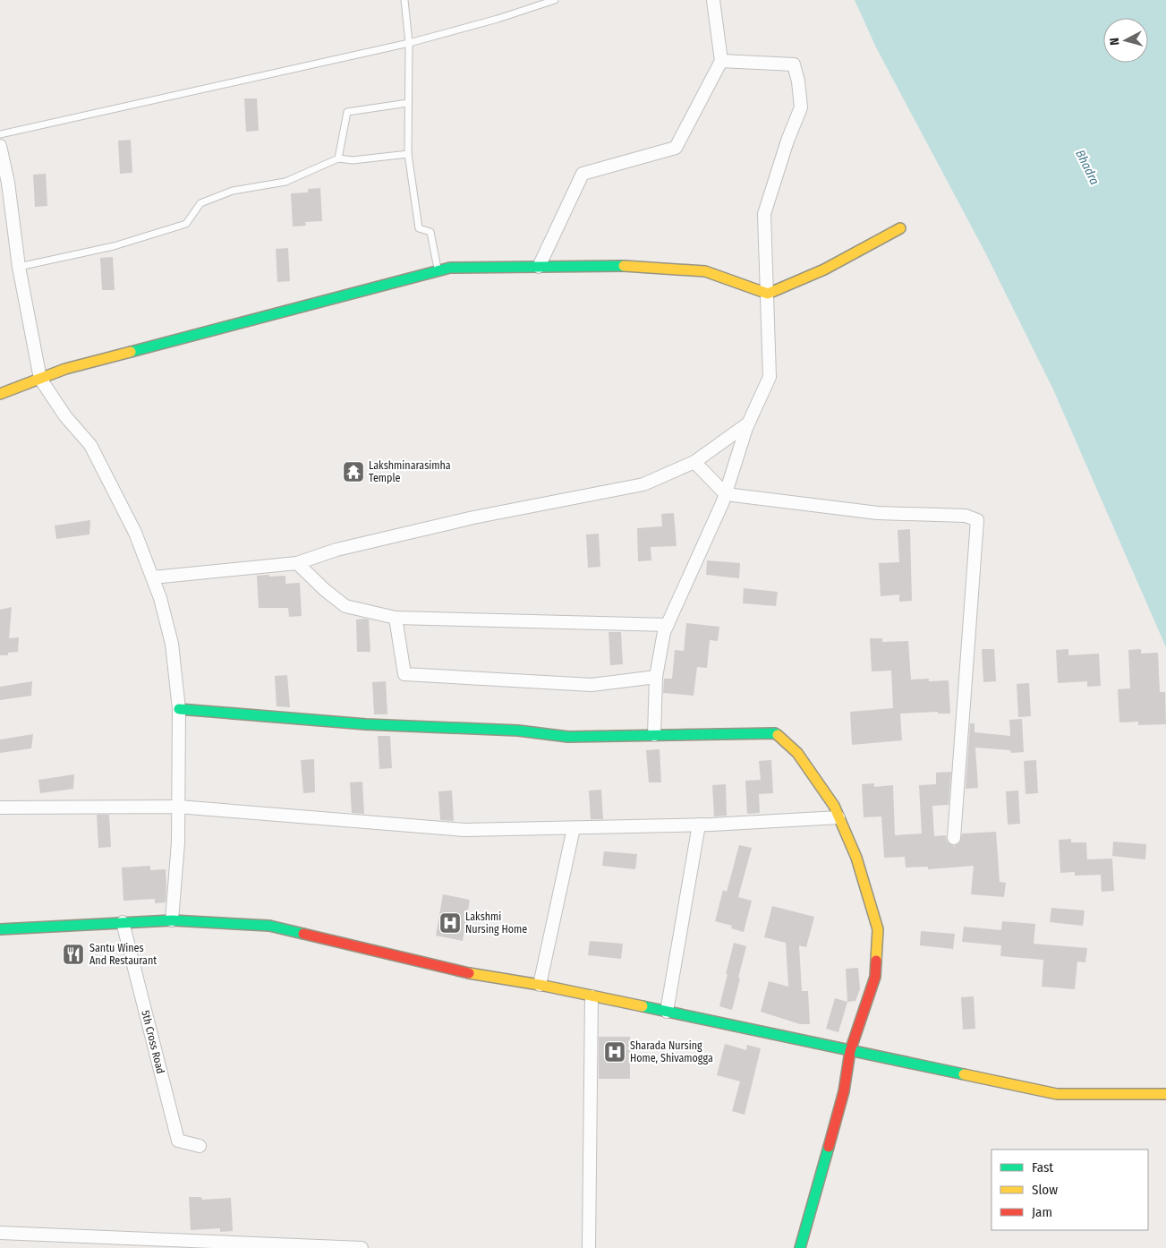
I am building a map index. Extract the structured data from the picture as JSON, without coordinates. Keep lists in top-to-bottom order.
{
  "streets": {
    "street": ["5th Cross Road"]
  },
  "water": ["Bhadra"],
  "places": {
    "temple": ["Lakshminarasimha Temple"],
    "hospital": ["Lakshmi Nursing Home", "Sharada Nursing Home, Shivamogga"],
    "restaurant": ["Santu Wines And Restaurant"]
  },
  "legend": ["Fast", "Slow", "Jam"],
  "north": "left"
}
